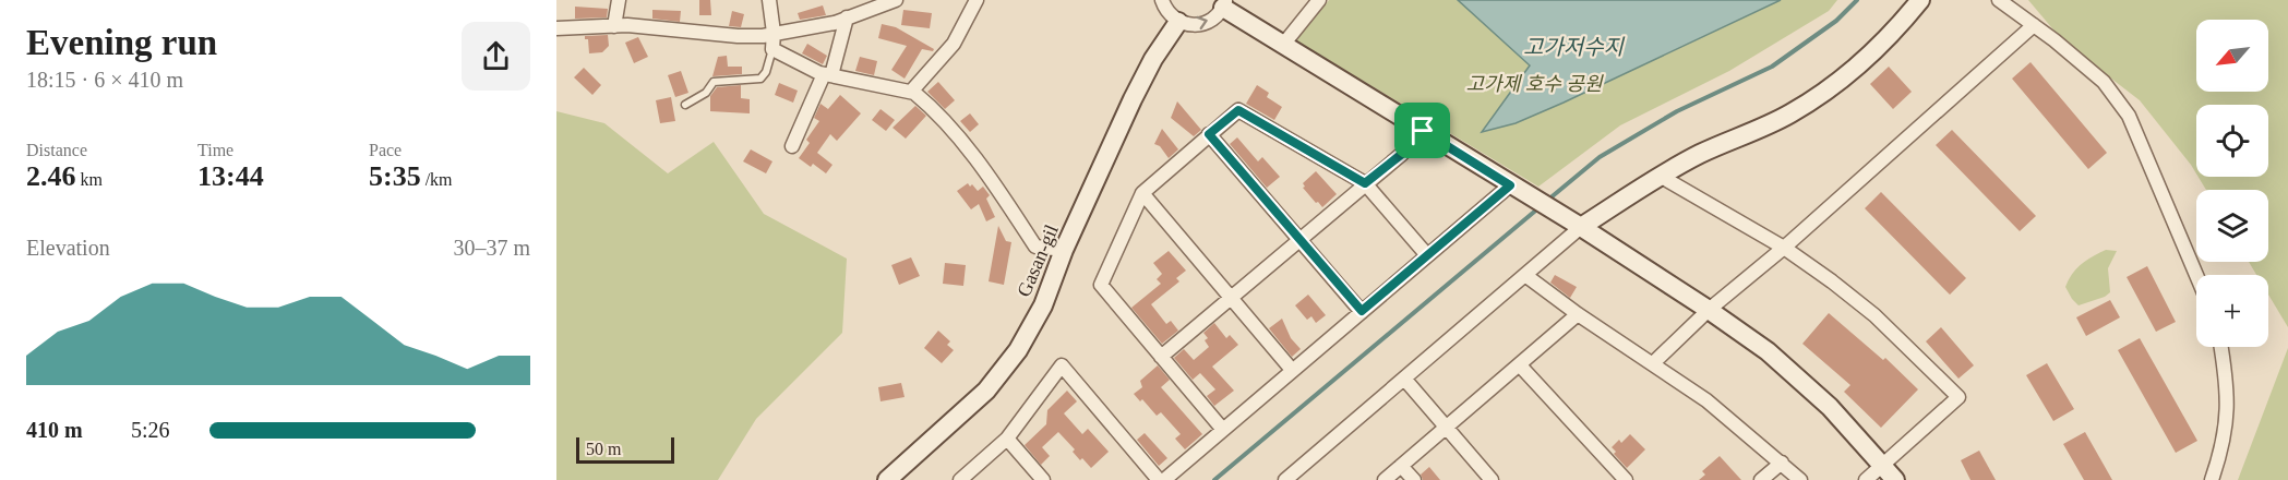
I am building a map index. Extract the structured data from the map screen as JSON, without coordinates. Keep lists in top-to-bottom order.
{
  "streets": {
    "street": ["Gasan-gil"]
  },
  "water": ["고가저수지"],
  "parks": ["고가제 호수 공원"],
  "scale_bar": "50 m",
  "north": "bottom left",
  "page": {
    "heading": ["Evening run", "18:15 · 6 × 410 m"],
    "map_buttons": "+",
    "stats": [
      ["Distance", "2.46 km"],
      ["Time", "13:44"],
      ["Pace", "5:35 /km"]
    ],
    "chart": ["Elevation", "30–37 m"],
    "list": [
      {
        "name": "410 m",
        "note": "5:26"
      }
    ],
    "scale": "50 m"
  }
}
